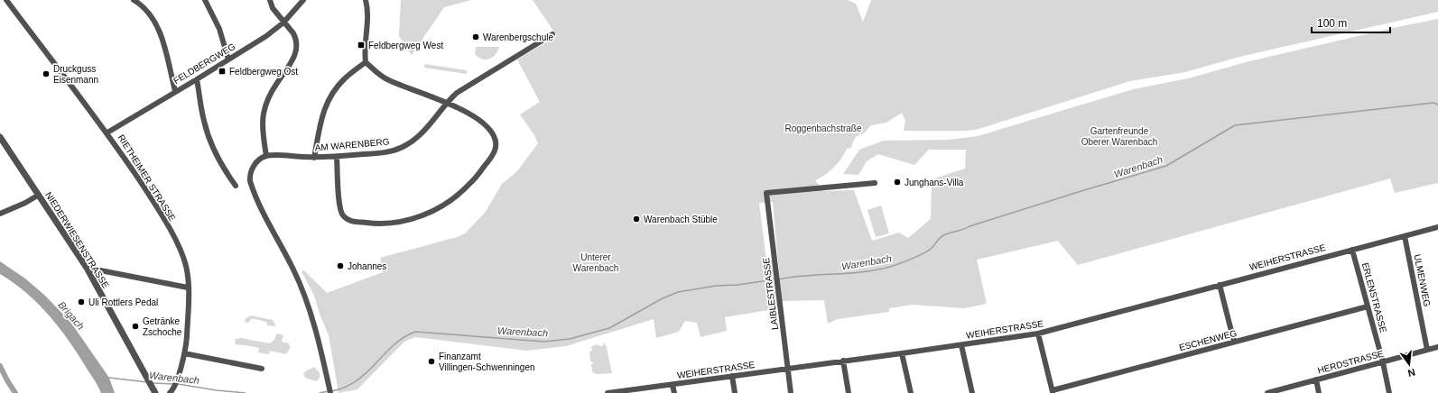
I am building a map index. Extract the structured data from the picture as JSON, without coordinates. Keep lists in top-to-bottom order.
{
  "streets": {
    "street": [
      "FELDBERGWEG",
      "AM WARENBERG",
      "RIETHEIMER STRASSE",
      "NIEDERWIESENSTRASSE",
      "WEIHERSTRASSE",
      "ULMENWEG",
      "LAIBLESTRASSE",
      "ERLENSTRASSE",
      "ESCHENWEG",
      "HERDSTRASSE"
    ]
  },
  "crossings": [
    ["FELDBERGWEG", "RIETHEIMER STRASSE"],
    ["WEIHERSTRASSE", "ULMENWEG"],
    ["WEIHERSTRASSE", "LAIBLESTRASSE"],
    ["WEIHERSTRASSE", "ERLENSTRASSE"],
    ["ULMENWEG", "HERDSTRASSE"],
    ["ERLENSTRASSE", "ESCHENWEG"],
    ["ERLENSTRASSE", "HERDSTRASSE"]
  ],
  "water": ["Warenbach", "Brigach"],
  "parks": ["Roggenbachstraße", "Gartenfreunde Oberer Warenbach", "Unterer Warenbach"],
  "places": {
    "other": [
      "Warenbergschule",
      "Druckguss Eisenmann",
      "Junghans-Villa",
      "Warenbach Stüble",
      "Johannes",
      "Uli Rottlers Pedal",
      "Getränke Zschoche",
      "Finanzamt Villingen-Schwenningen"
    ],
    "transit": ["Feldbergweg West", "Feldbergweg Ost"]
  },
  "scale_bar": "100 m",
  "north": "bottom"
}
